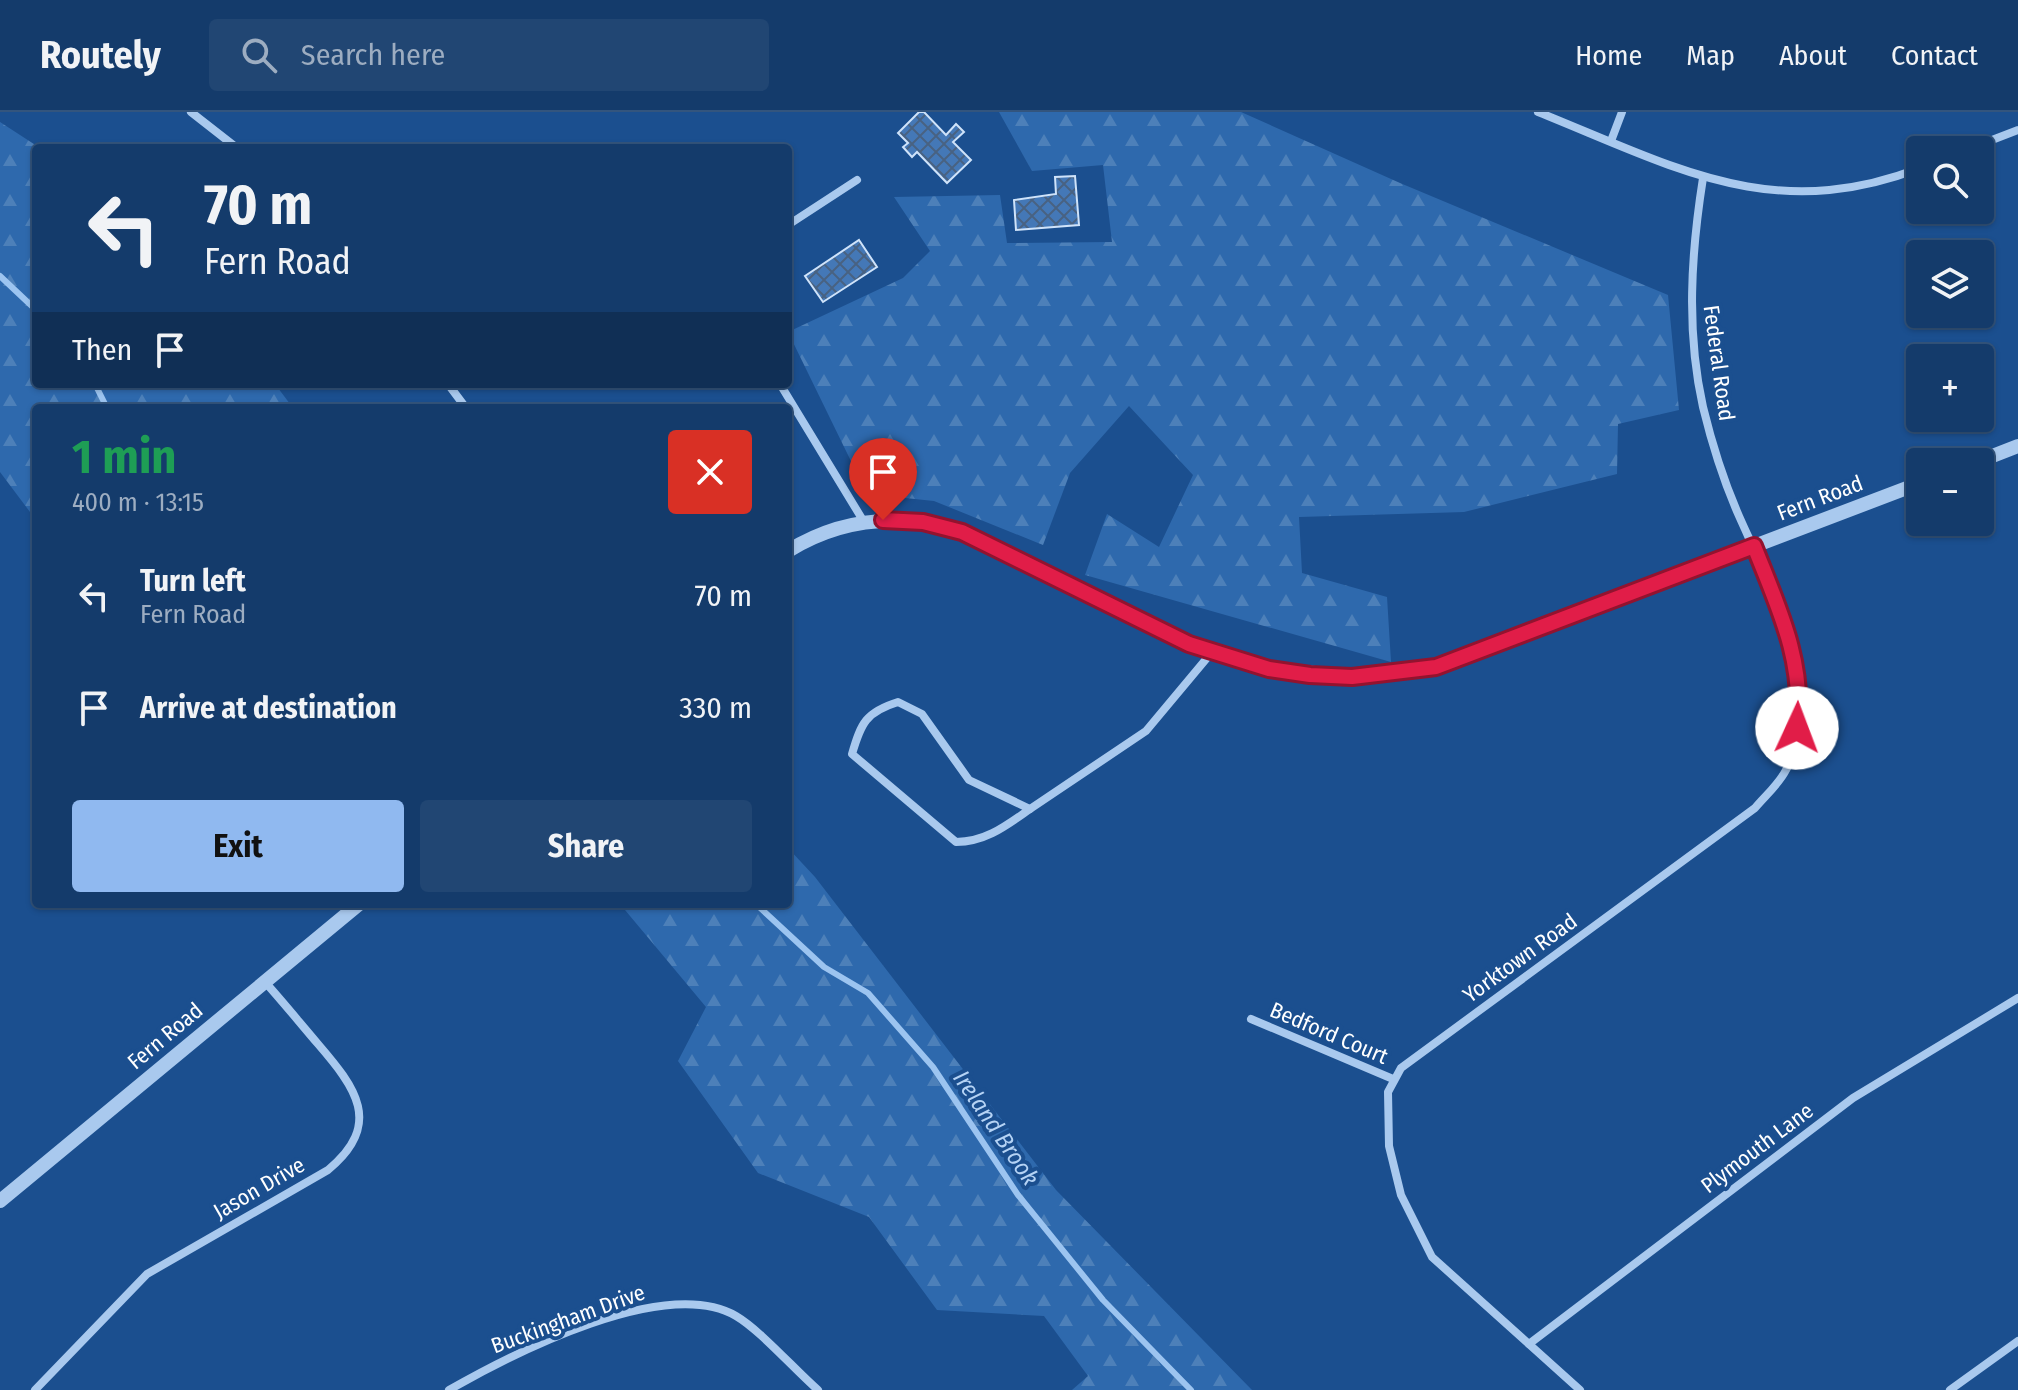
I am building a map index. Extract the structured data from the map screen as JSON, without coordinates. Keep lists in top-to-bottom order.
{
  "streets": {
    "street": [
      "Federal Road",
      "Fern Road",
      "Yorktown Road",
      "Bedford Court",
      "Plymouth Lane",
      "Jason Drive",
      "Buckingham Drive"
    ]
  },
  "crossings": [
    ["Federal Road", "Fern Road"],
    ["Federal Road", "Yorktown Road"],
    ["Fern Road", "Yorktown Road"],
    ["Fern Road", "Jason Drive"],
    ["Yorktown Road", "Bedford Court"]
  ],
  "water": ["Ireland Brook"],
  "page": {
    "header": "Routely",
    "search": "Search here",
    "nav": [
      "Home",
      "Map",
      "About",
      "Contact"
    ],
    "map_buttons": ["+", "−"],
    "turn": ["70 m", "Fern Road"],
    "then": "Then",
    "heading": ["1 min", "400 m · 13:15"],
    "list": [
      {
        "name": "Turn left",
        "note": "Fern Road",
        "value": "70 m"
      },
      {
        "name": "Arrive at destination",
        "value": "330 m"
      }
    ],
    "buttons": ["Exit", "Share"]
  }
}
